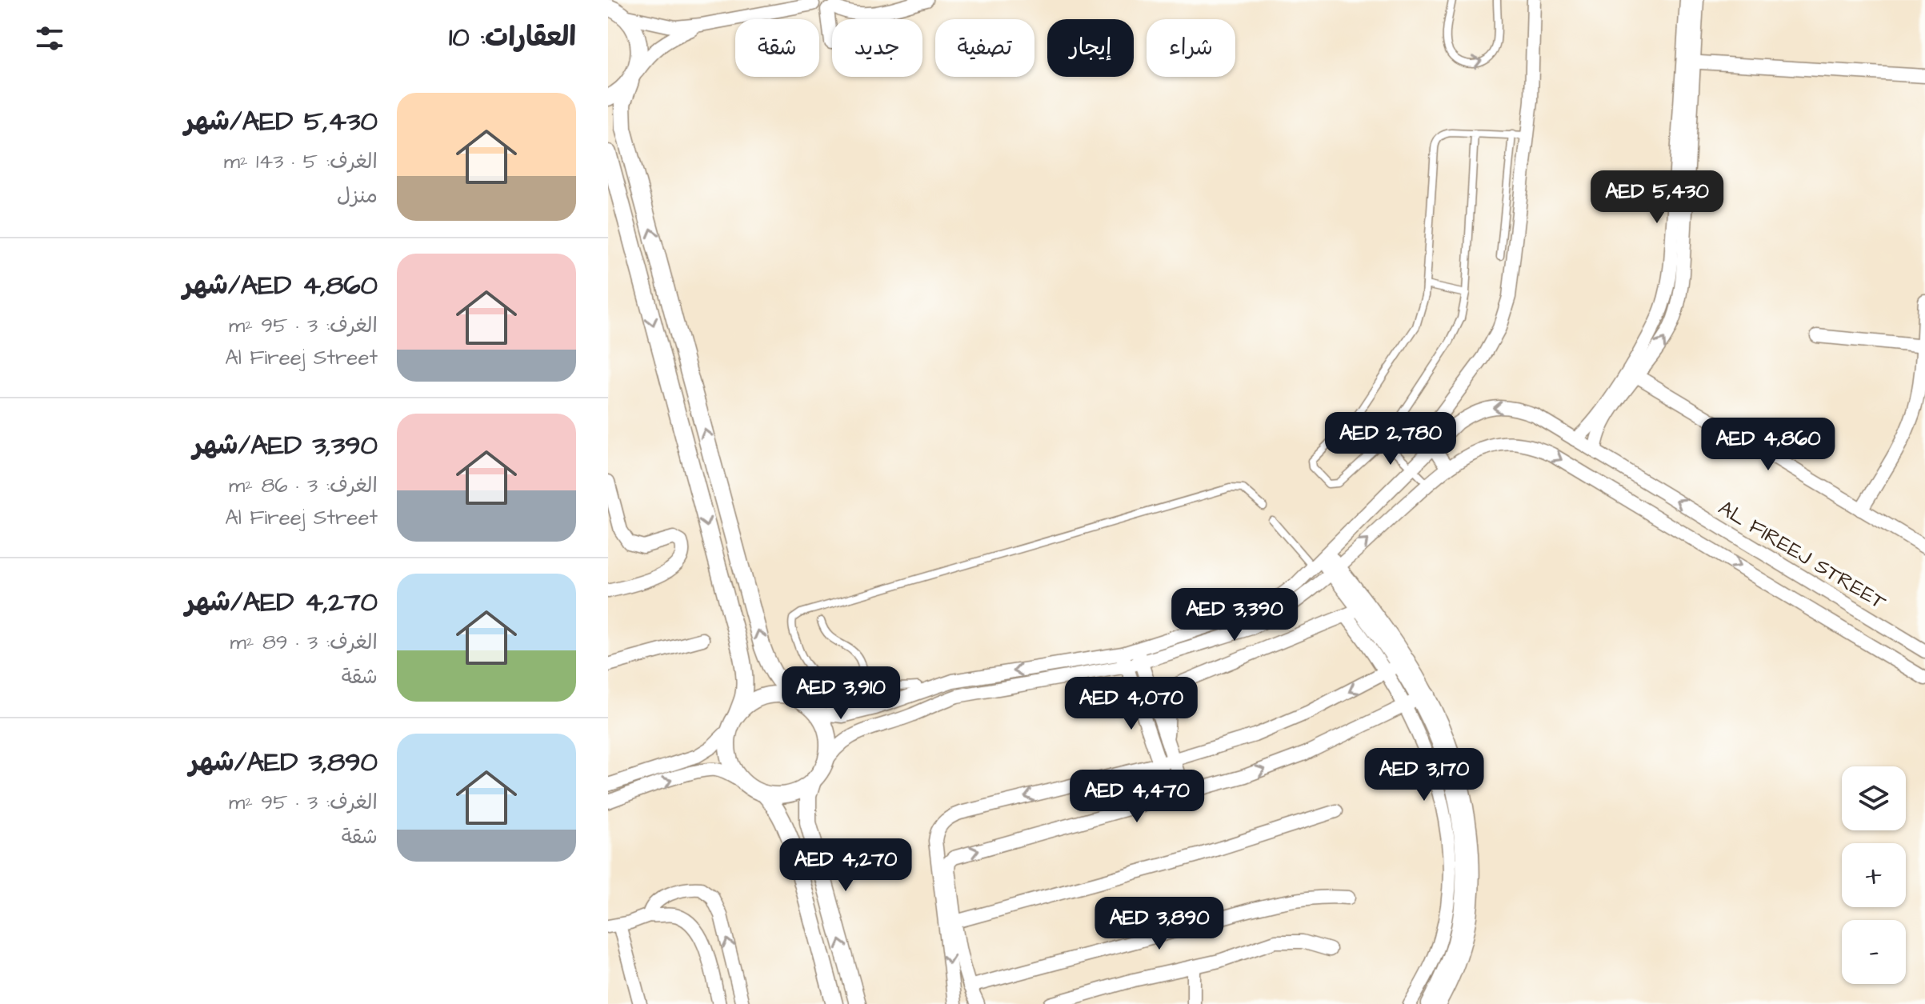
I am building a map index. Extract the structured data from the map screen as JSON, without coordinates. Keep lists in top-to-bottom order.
{
  "streets": {
    "street": ["AL FIREEJ STREET"]
  },
  "page": {
    "heading": "العقارات: 10",
    "chip": [
      "شراء",
      "إيجار",
      "تصفية",
      "جديد",
      "شقة"
    ],
    "list": [
      {
        "name": "AED 5,430/شهر",
        "note": "الغرف: 5 · 143 m² · منزل"
      },
      {
        "name": "AED 4,860/شهر",
        "note": "الغرف: 3 · 95 m² · Al Fireej Street"
      },
      {
        "name": "AED 3,390/شهر",
        "note": "الغرف: 3 · 86 m² · Al Fireej Street"
      },
      {
        "name": "AED 4,270/شهر",
        "note": "الغرف: 3 · 89 m² · شقة"
      },
      {
        "name": "AED 3,890/شهر",
        "note": "الغرف: 3 · 95 m² · شقة"
      }
    ],
    "price": [
      "AED 5,430",
      "AED 2,780",
      "AED 4,860",
      "AED 3,390",
      "AED 3,910",
      "AED 4,070",
      "AED 3,170",
      "AED 4,470",
      "AED 4,270",
      "AED 3,890"
    ],
    "map_buttons": ["+", "−"]
  }
}
